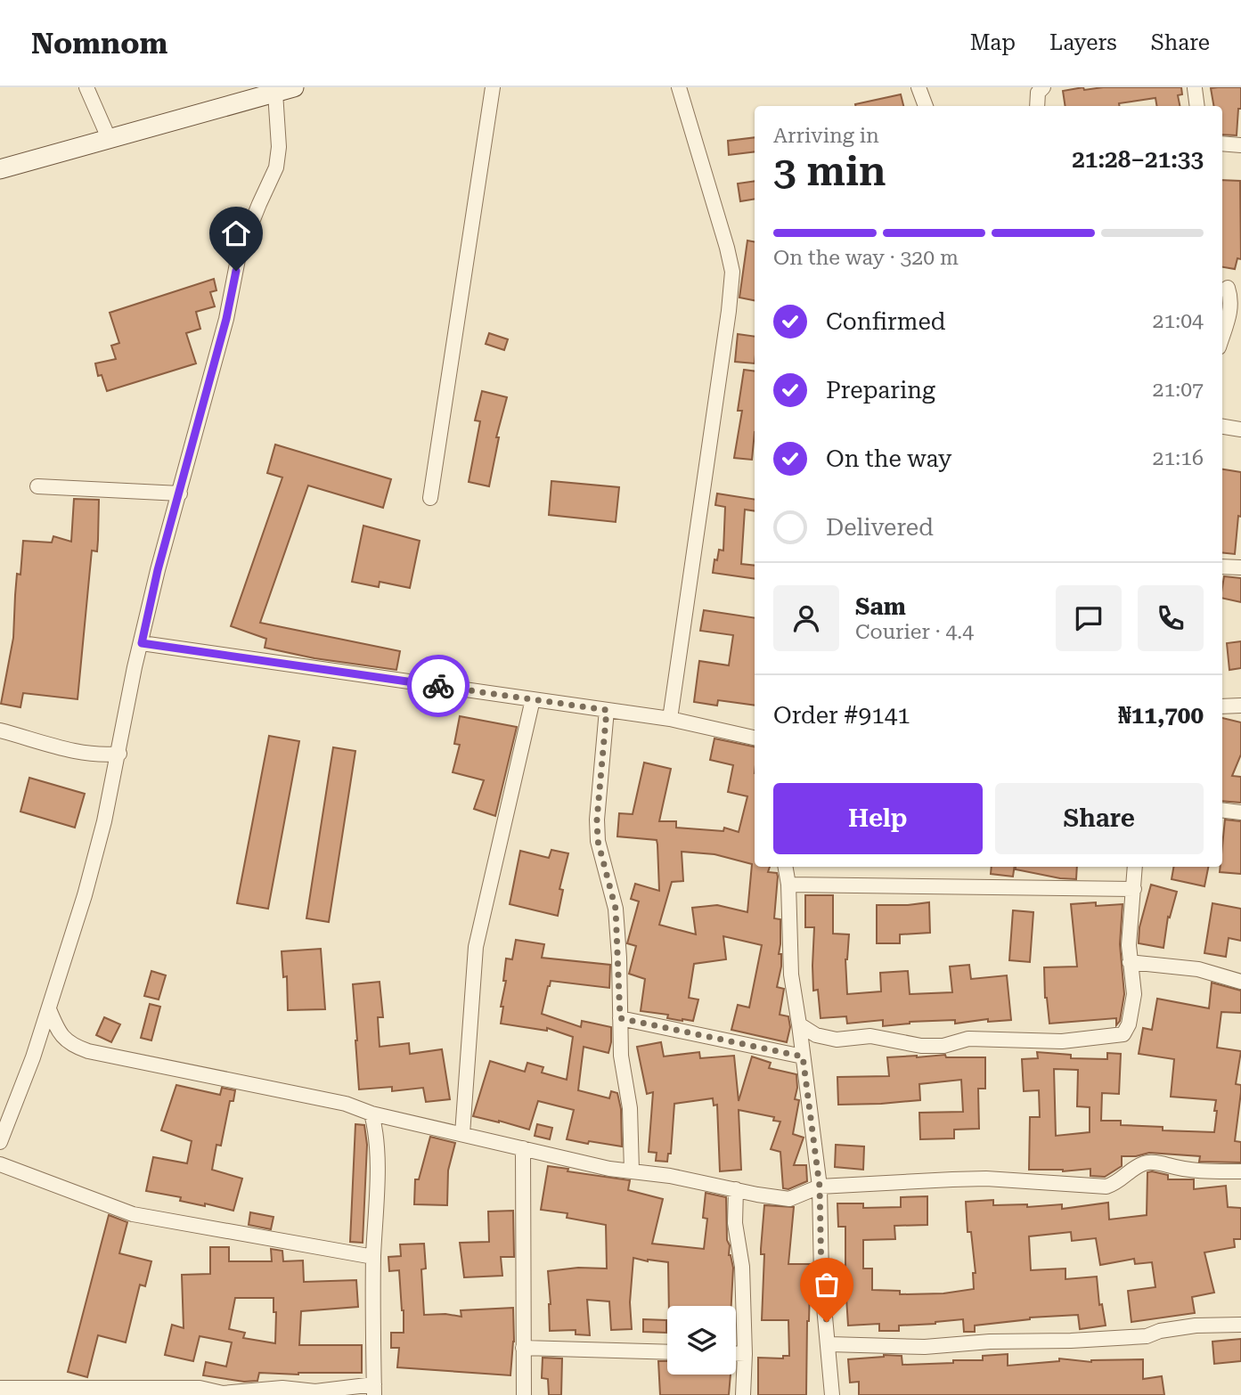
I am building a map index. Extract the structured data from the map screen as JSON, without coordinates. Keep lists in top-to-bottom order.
{
  "page": {
    "header": "Nomnom",
    "nav": ["Map", "Layers", "Share"],
    "heading": ["3 min", "Arriving in", "21:28–21:33"],
    "panel": [
      "Sam",
      "Courier · 4.4",
      "Order #9141",
      "₦11,700"
    ],
    "bar": "On the way · 320 m",
    "list": [
      ["Confirmed", "21:04"],
      ["Preparing", "21:07"],
      ["On the way", "21:16"],
      "Delivered"
    ],
    "buttons": ["Help", "Share"]
  }
}
